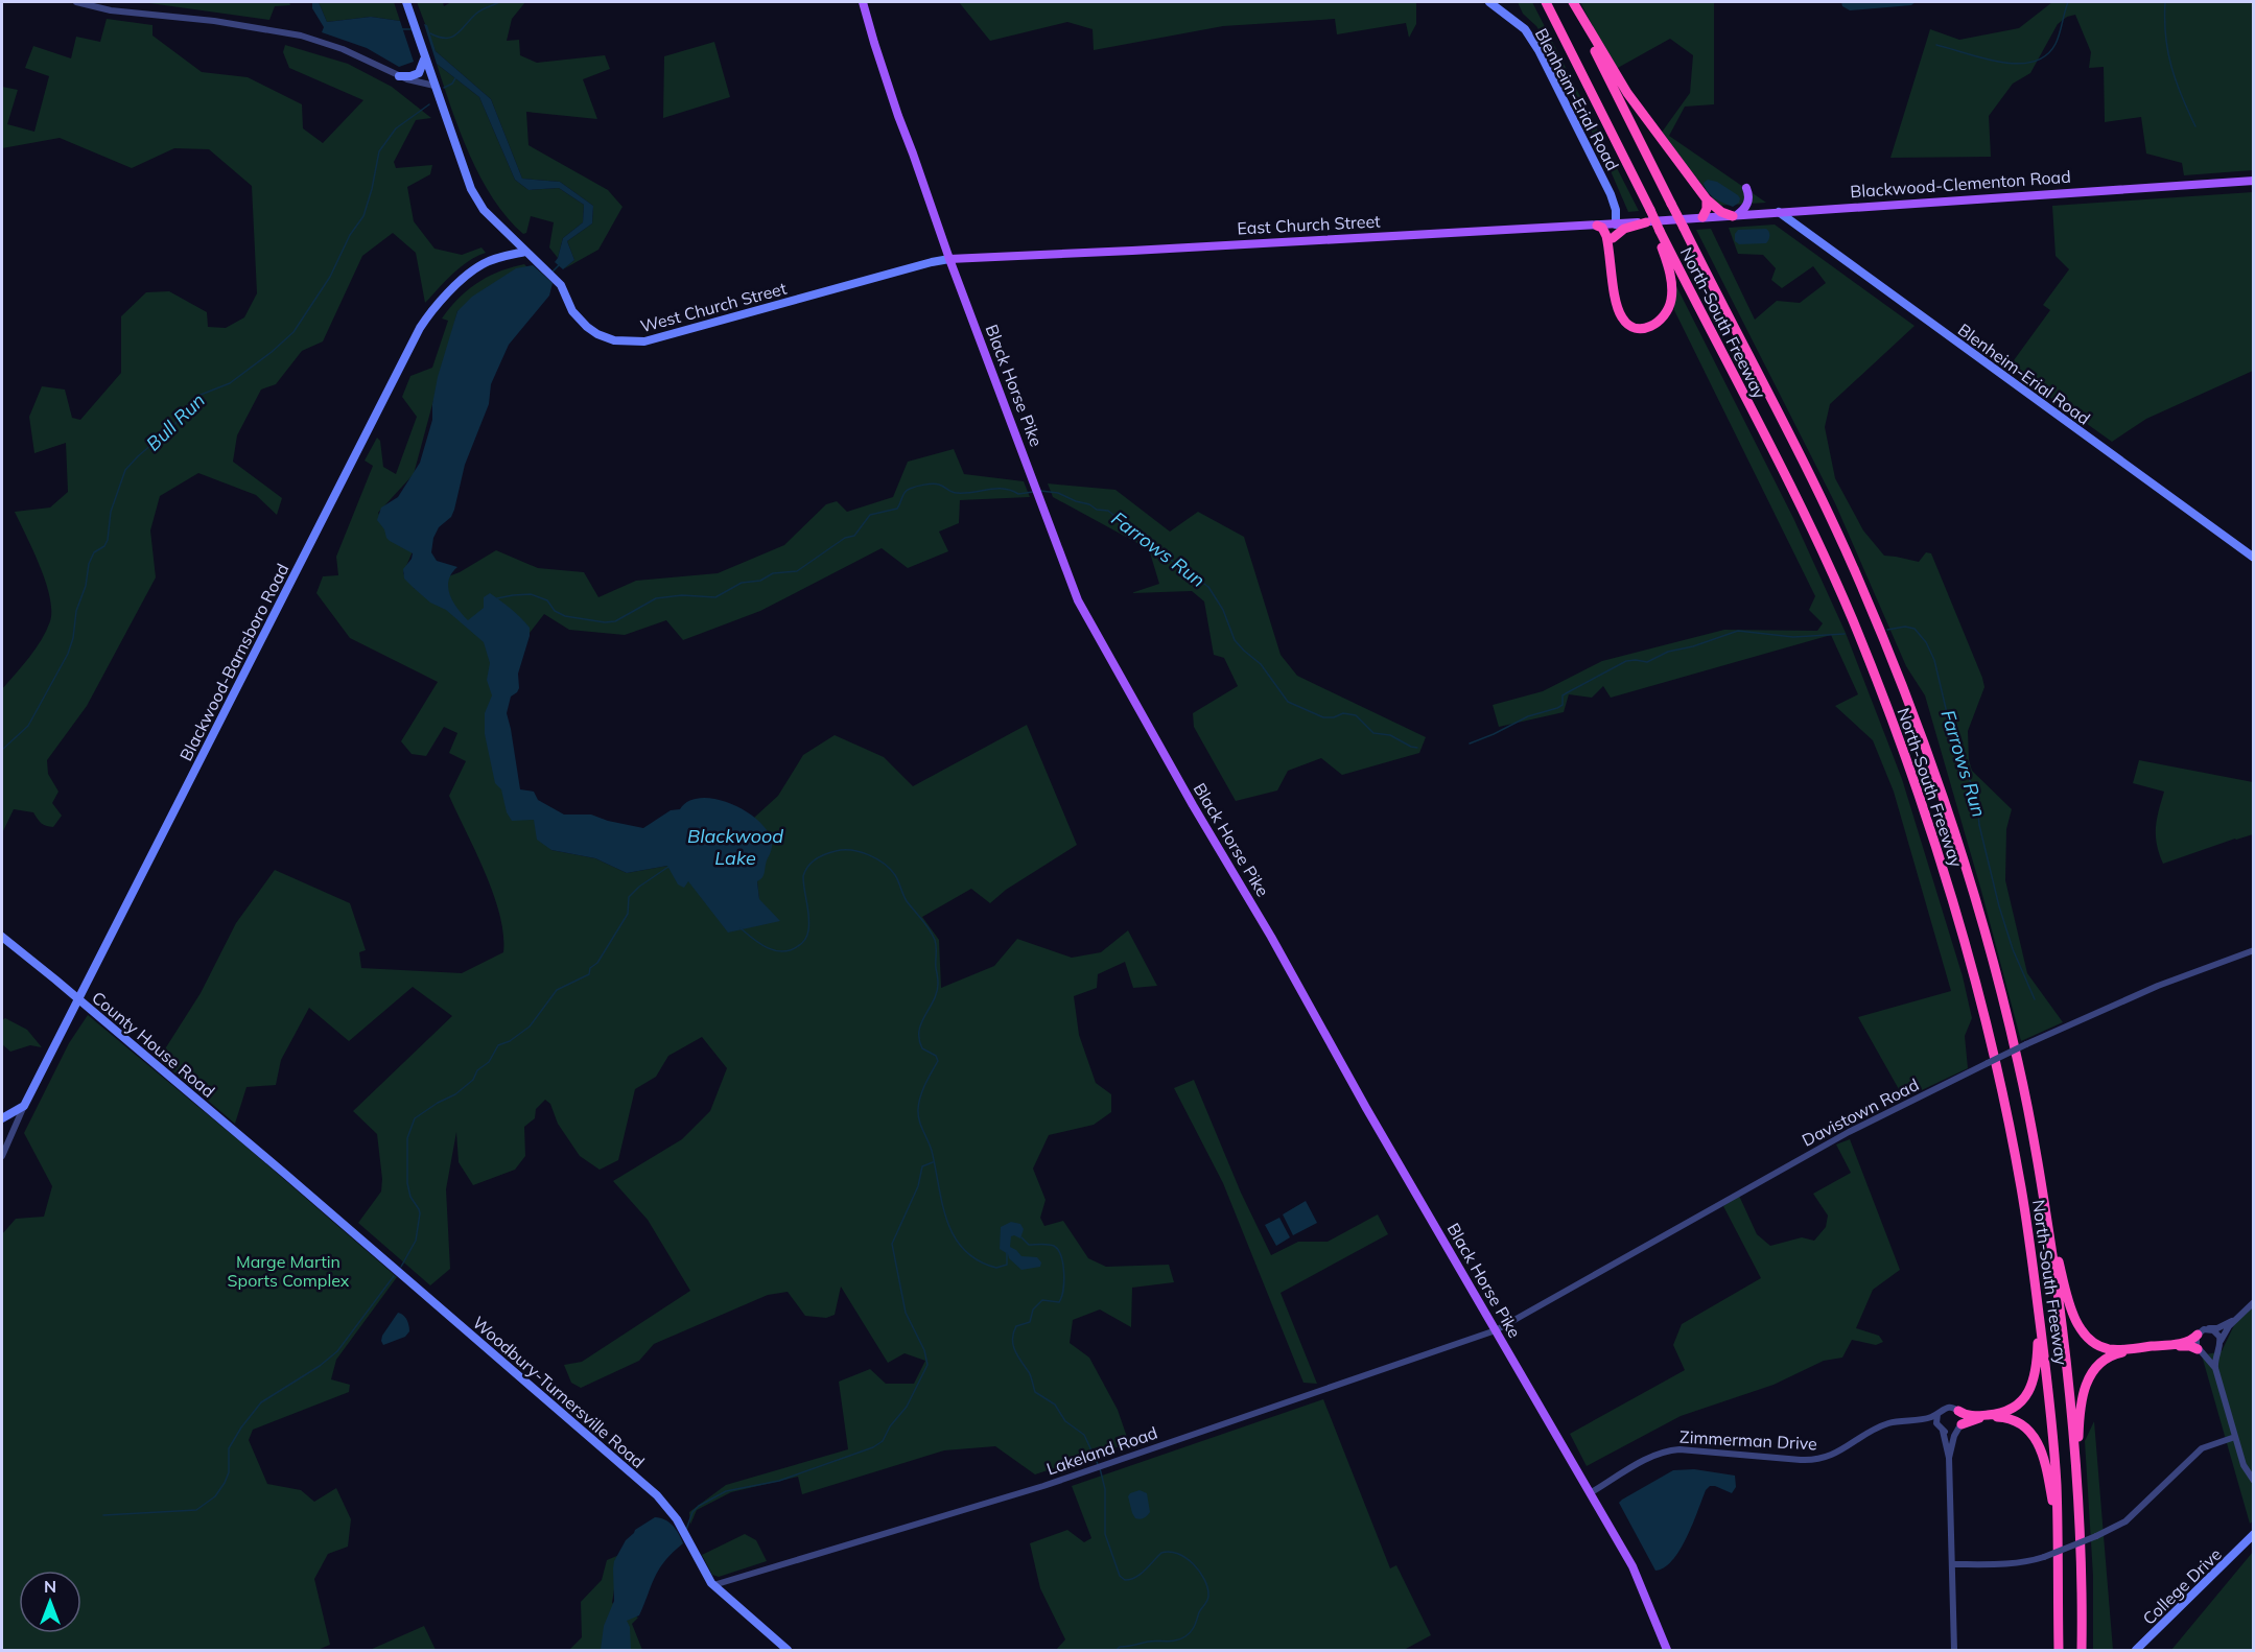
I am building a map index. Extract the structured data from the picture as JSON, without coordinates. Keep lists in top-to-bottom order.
{
  "streets": {
    "highway": ["North-South Freeway"],
    "main road": [
      "Blenheim-Erial Road",
      "Blackwood-Clementon Road",
      "East Church Street",
      "West Church Street",
      "Black Horse Pike",
      "Blackwood-Barnsboro Road",
      "County House Road",
      "Woodbury-Turnersville Road",
      "College Drive"
    ],
    "street": ["Davistown Road", "Zimmerman Drive", "Lakeland Road"]
  },
  "crossings": [
    ["Blenheim-Erial Road", "Blackwood-Clementon Road"],
    ["Blenheim-Erial Road", "East Church Street"],
    ["Blackwood-Clementon Road", "East Church Street"],
    ["East Church Street", "West Church Street"],
    ["East Church Street", "North-South Freeway"],
    ["East Church Street", "Black Horse Pike"],
    ["West Church Street", "Black Horse Pike"],
    ["West Church Street", "Blackwood-Barnsboro Road"],
    ["Black Horse Pike", "Davistown Road"],
    ["Black Horse Pike", "Zimmerman Drive"],
    ["Black Horse Pike", "Lakeland Road"],
    ["Blackwood-Barnsboro Road", "County House Road"],
    ["County House Road", "Woodbury-Turnersville Road"],
    ["Davistown Road", "Lakeland Road"],
    ["Woodbury-Turnersville Road", "Lakeland Road"]
  ],
  "water": ["Bull Run", "Farrows Run", "Blackwood Lake"],
  "parks": ["Marge Martin Sports Complex"],
  "north": "top"
}
